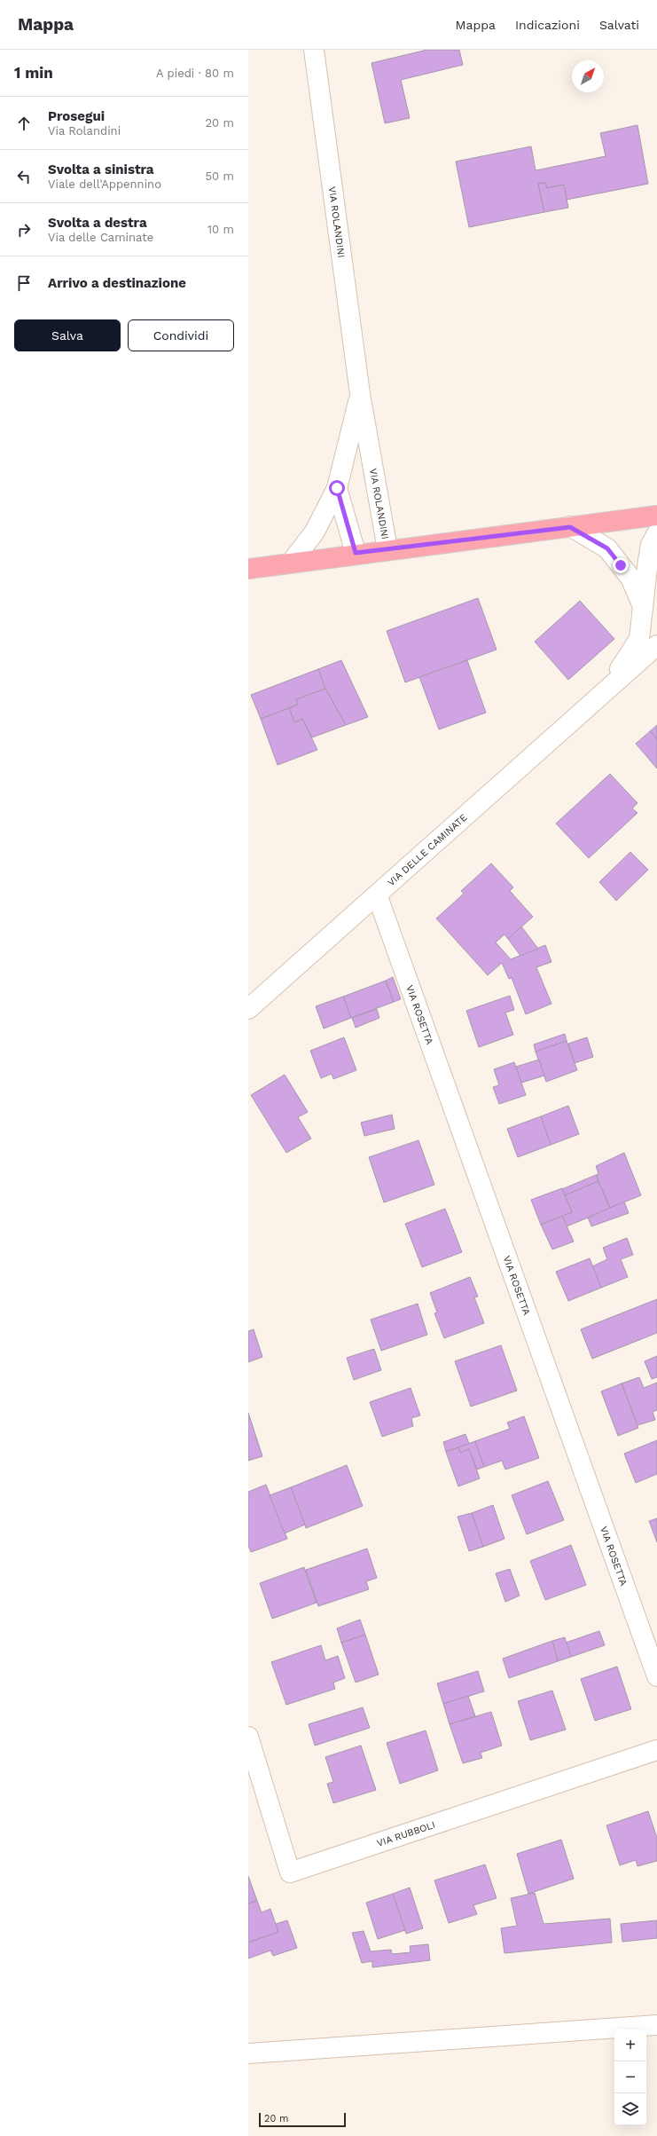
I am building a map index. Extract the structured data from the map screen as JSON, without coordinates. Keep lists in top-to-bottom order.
{
  "streets": {
    "street": [
      "VIA ROLANDINI",
      "VIA DELLE CAMINATE",
      "VIA ROSETTA",
      "VIA RUBBOLI"
    ]
  },
  "crossings": [
    ["VIA DELLE CAMINATE", "VIA ROSETTA"]
  ],
  "scale_bar": "20 m",
  "north": "top right",
  "page": {
    "header": "Mappa",
    "nav": ["Mappa", "Indicazioni", "Salvati"],
    "heading": ["1 min", "A piedi · 80 m"],
    "list": [
      ["Prosegui", "Via Rolandini", "20 m"],
      ["Svolta a sinistra", "Viale dell'Appennino", "50 m"],
      ["Svolta a destra", "Via delle Caminate", "10 m"],
      "Arrivo a destinazione"
    ],
    "buttons": ["Salva", "Condividi"],
    "map_buttons": ["+", "−"],
    "scale": "20 m"
  }
}
